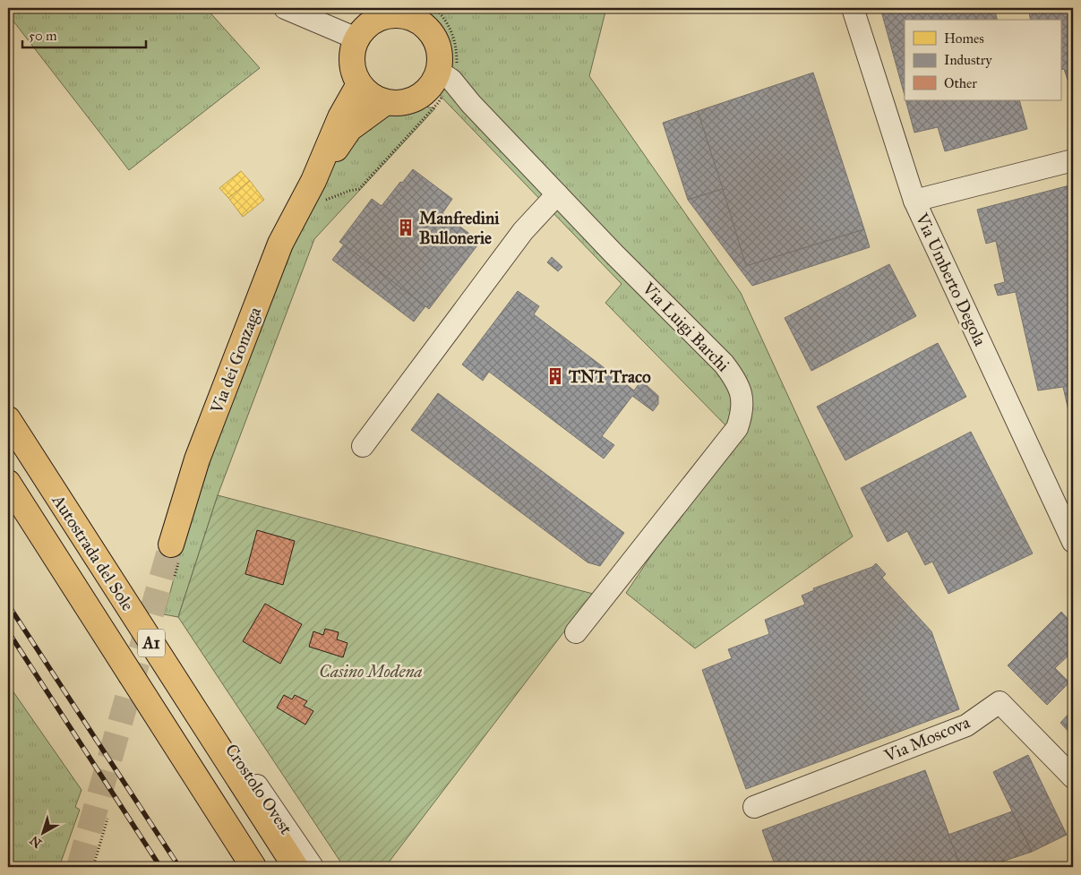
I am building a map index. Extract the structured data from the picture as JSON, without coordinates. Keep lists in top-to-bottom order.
{
  "streets": {
    "main road": ["Via dei Gonzaga", "Autostrada del Sole", "A1"],
    "street": [
      "Via Umberto Degola",
      "Via Luigi Barchi",
      "Via Moscova",
      "Crostolo Ovest"
    ]
  },
  "crossings": [
    ["Via Luigi Barchi", "Via dei Gonzaga"],
    ["Autostrada del Sole", "Crostolo Ovest"]
  ],
  "parks": ["Casino Modena"],
  "places": {
    "building": ["Manfredini Bullonerie", "TNT Traco"]
  },
  "legend": ["Homes", "Industry", "Other"],
  "scale_bar": "50 m",
  "north": "bottom left"
}
